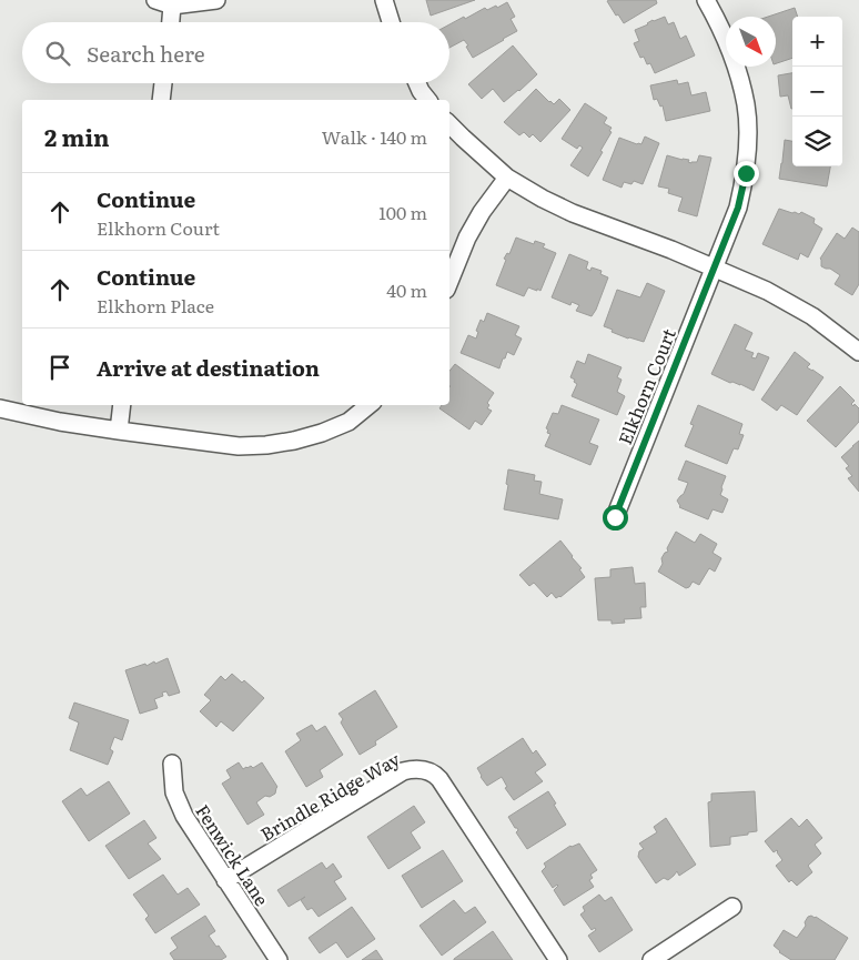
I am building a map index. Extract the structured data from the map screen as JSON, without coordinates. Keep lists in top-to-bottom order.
{
  "streets": {
    "street": ["Elkhorn Court", "Brindle Ridge Way", "Fenwick Lane"]
  },
  "crossings": [
    ["Brindle Ridge Way", "Fenwick Lane"]
  ],
  "north": "bottom right",
  "page": {
    "map_buttons": ["+", "−"],
    "search": "Search here",
    "heading": ["2 min", "Walk · 140 m"],
    "list": [
      ["Continue", "Elkhorn Court", "100 m"],
      ["Continue", "Elkhorn Place", "40 m"],
      "Arrive at destination"
    ]
  }
}
